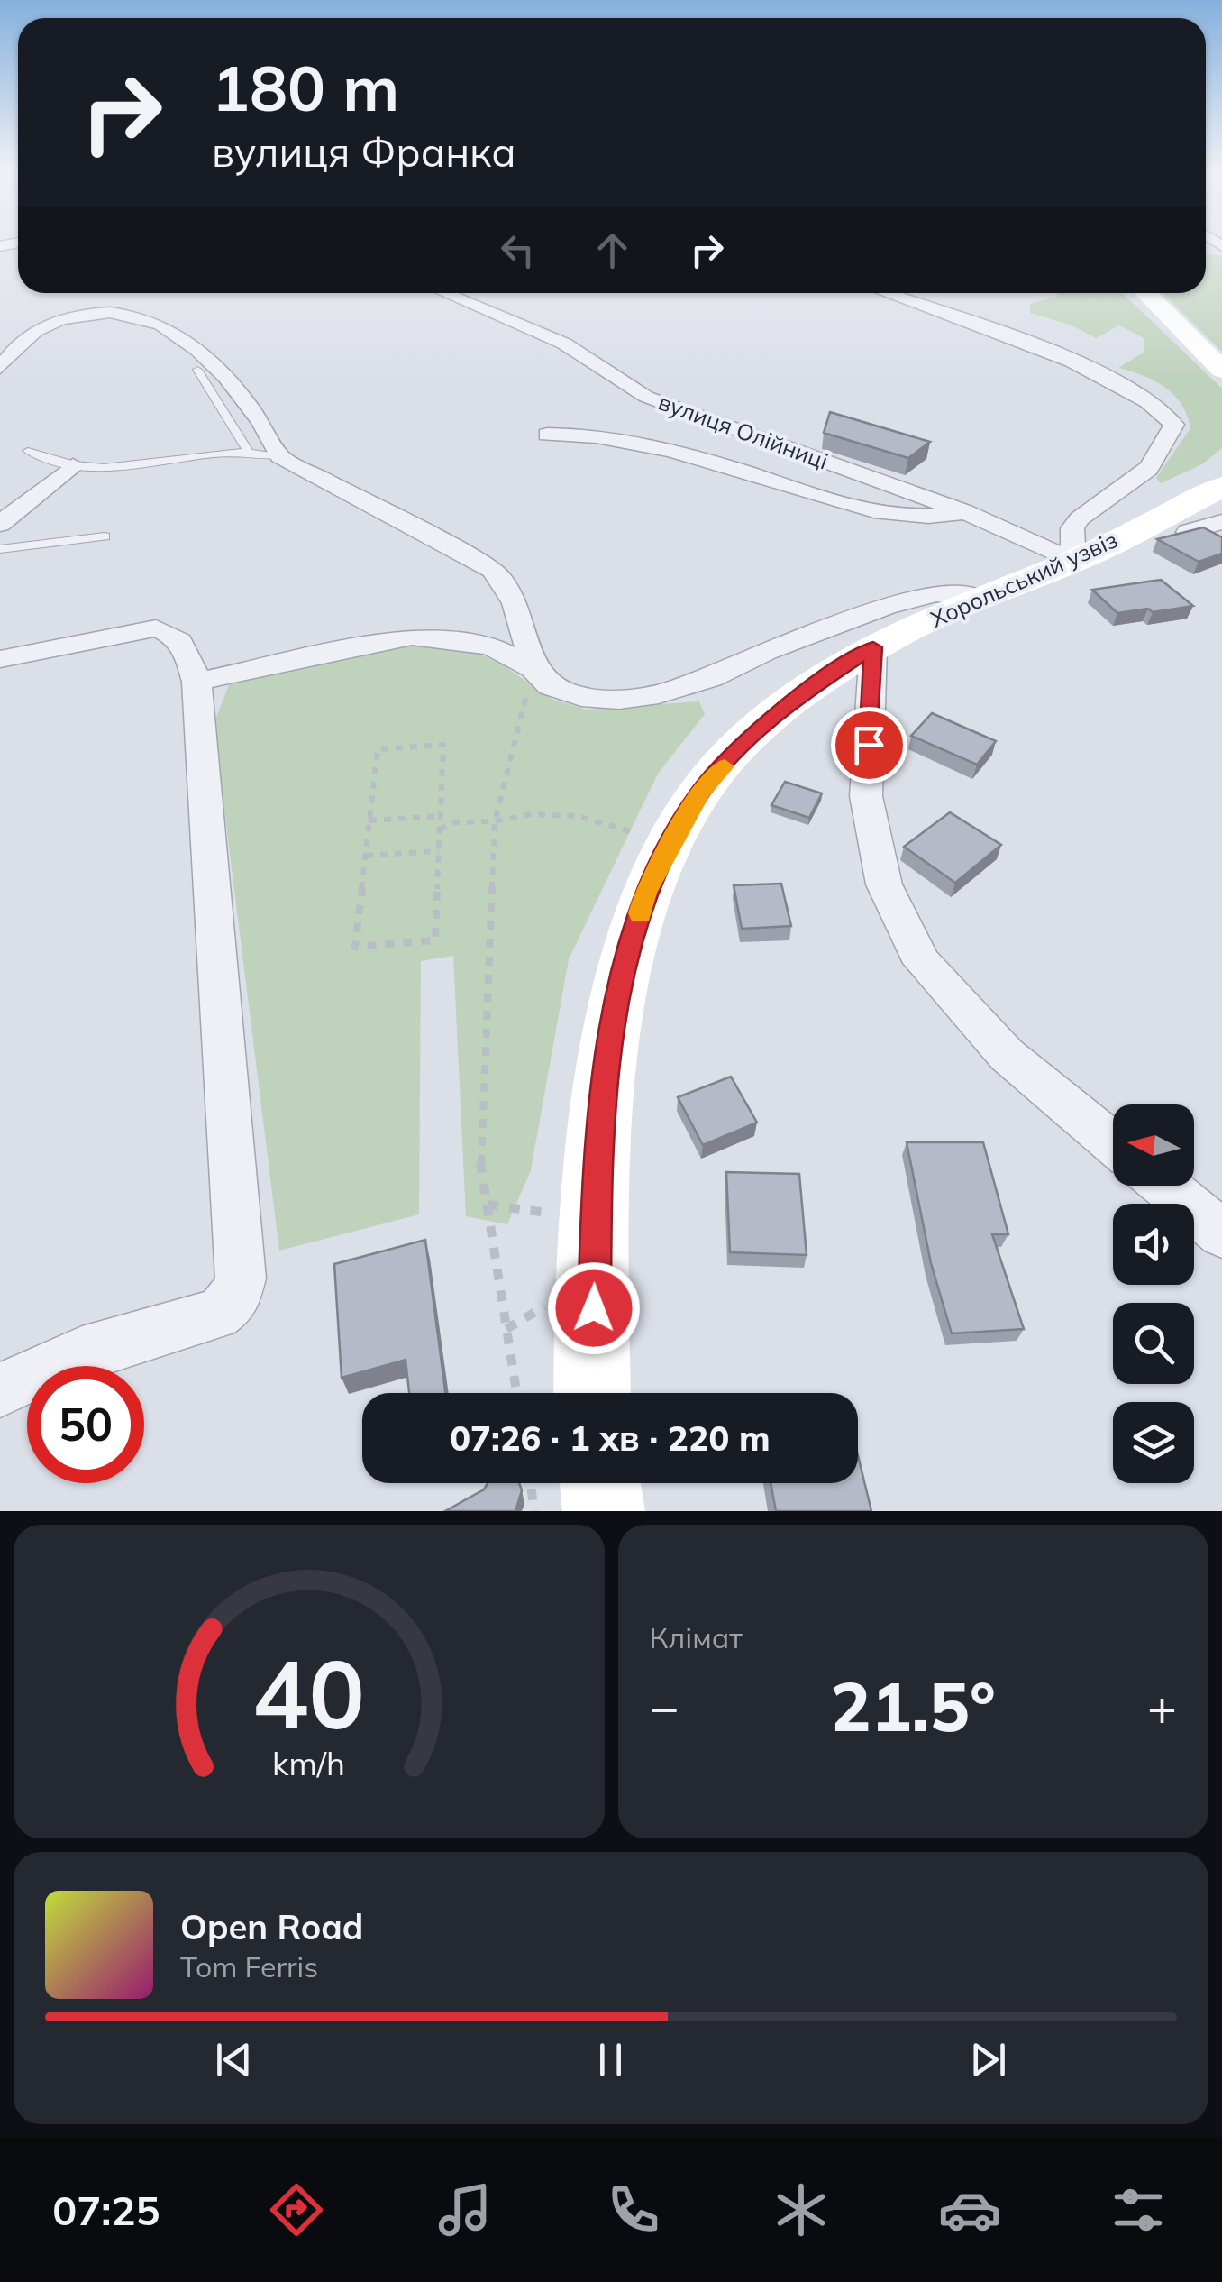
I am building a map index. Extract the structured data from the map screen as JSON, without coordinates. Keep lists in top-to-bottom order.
{
  "streets": {
    "main road": ["Хорольський узвіз"],
    "street": ["вулиця Олійниці"]
  },
  "crossings": [
    ["вулиця Олійниці", "Хорольський узвіз"]
  ],
  "north": "left",
  "page": {
    "turn": ["180 m", "вулиця Франка"],
    "limit": "50",
    "trip": "07:26 · 1 хв · 220 m",
    "tile": "Клімат",
    "heat": ["−", "21.5°", "+"],
    "song": ["Open Road", "Tom Ferris"],
    "tabs": "07:25",
    "gauge": ["40", "km/h"]
  }
}
